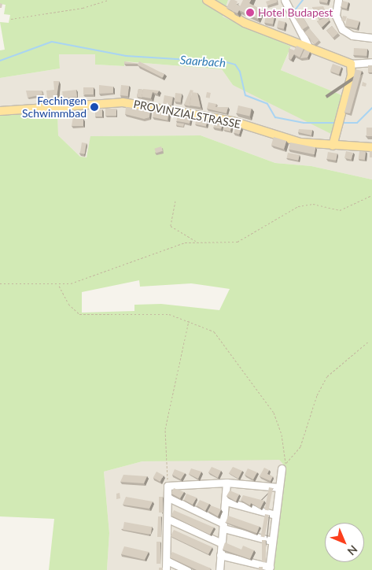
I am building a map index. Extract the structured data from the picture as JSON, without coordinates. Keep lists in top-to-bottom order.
{
  "streets": {
    "main road": ["PROVINZIALSTRASSE"]
  },
  "water": ["Saarbach"],
  "places": ["Hotel Budapest", "Fechingen Schwimmbad"],
  "north": "bottom right"
}
